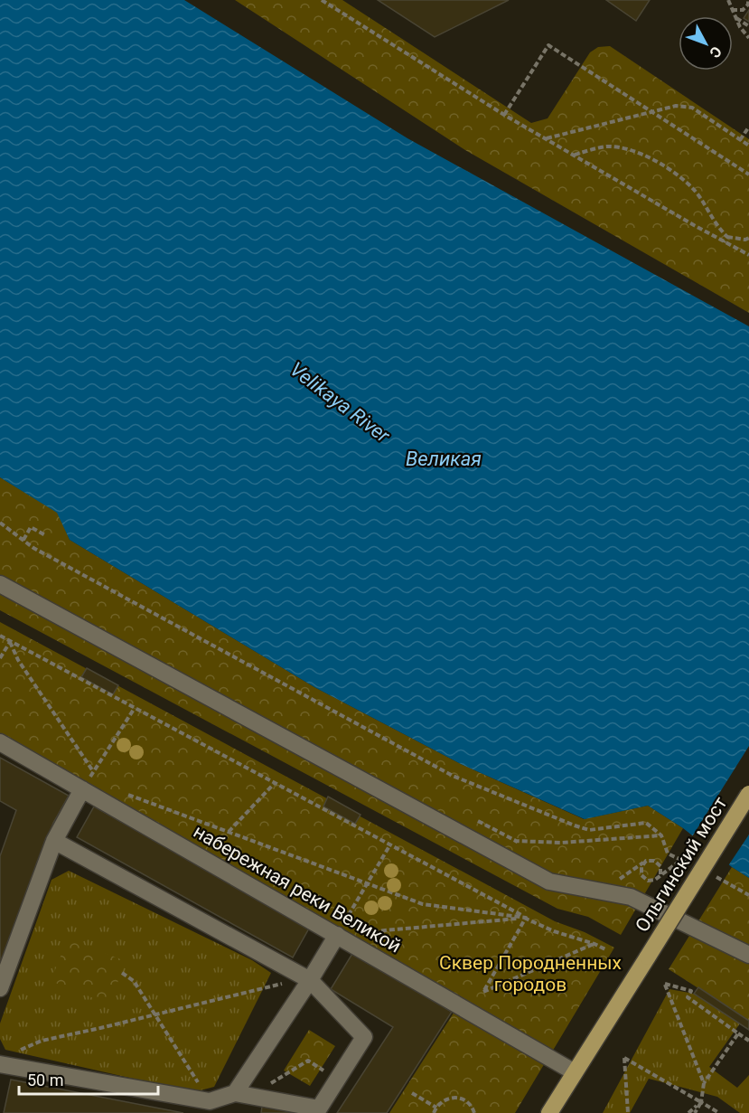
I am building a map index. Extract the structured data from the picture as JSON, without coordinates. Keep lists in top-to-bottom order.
{
  "streets": {
    "main road": ["Ольгинский мост"],
    "street": ["набережная реки Великой"]
  },
  "crossings": [
    ["Ольгинский мост", "набережная реки Великой"]
  ],
  "water": ["Velikaya River", "Великая"],
  "parks": ["Сквер Породненных городов"],
  "scale_bar": "50 m",
  "north": "bottom right"
}
